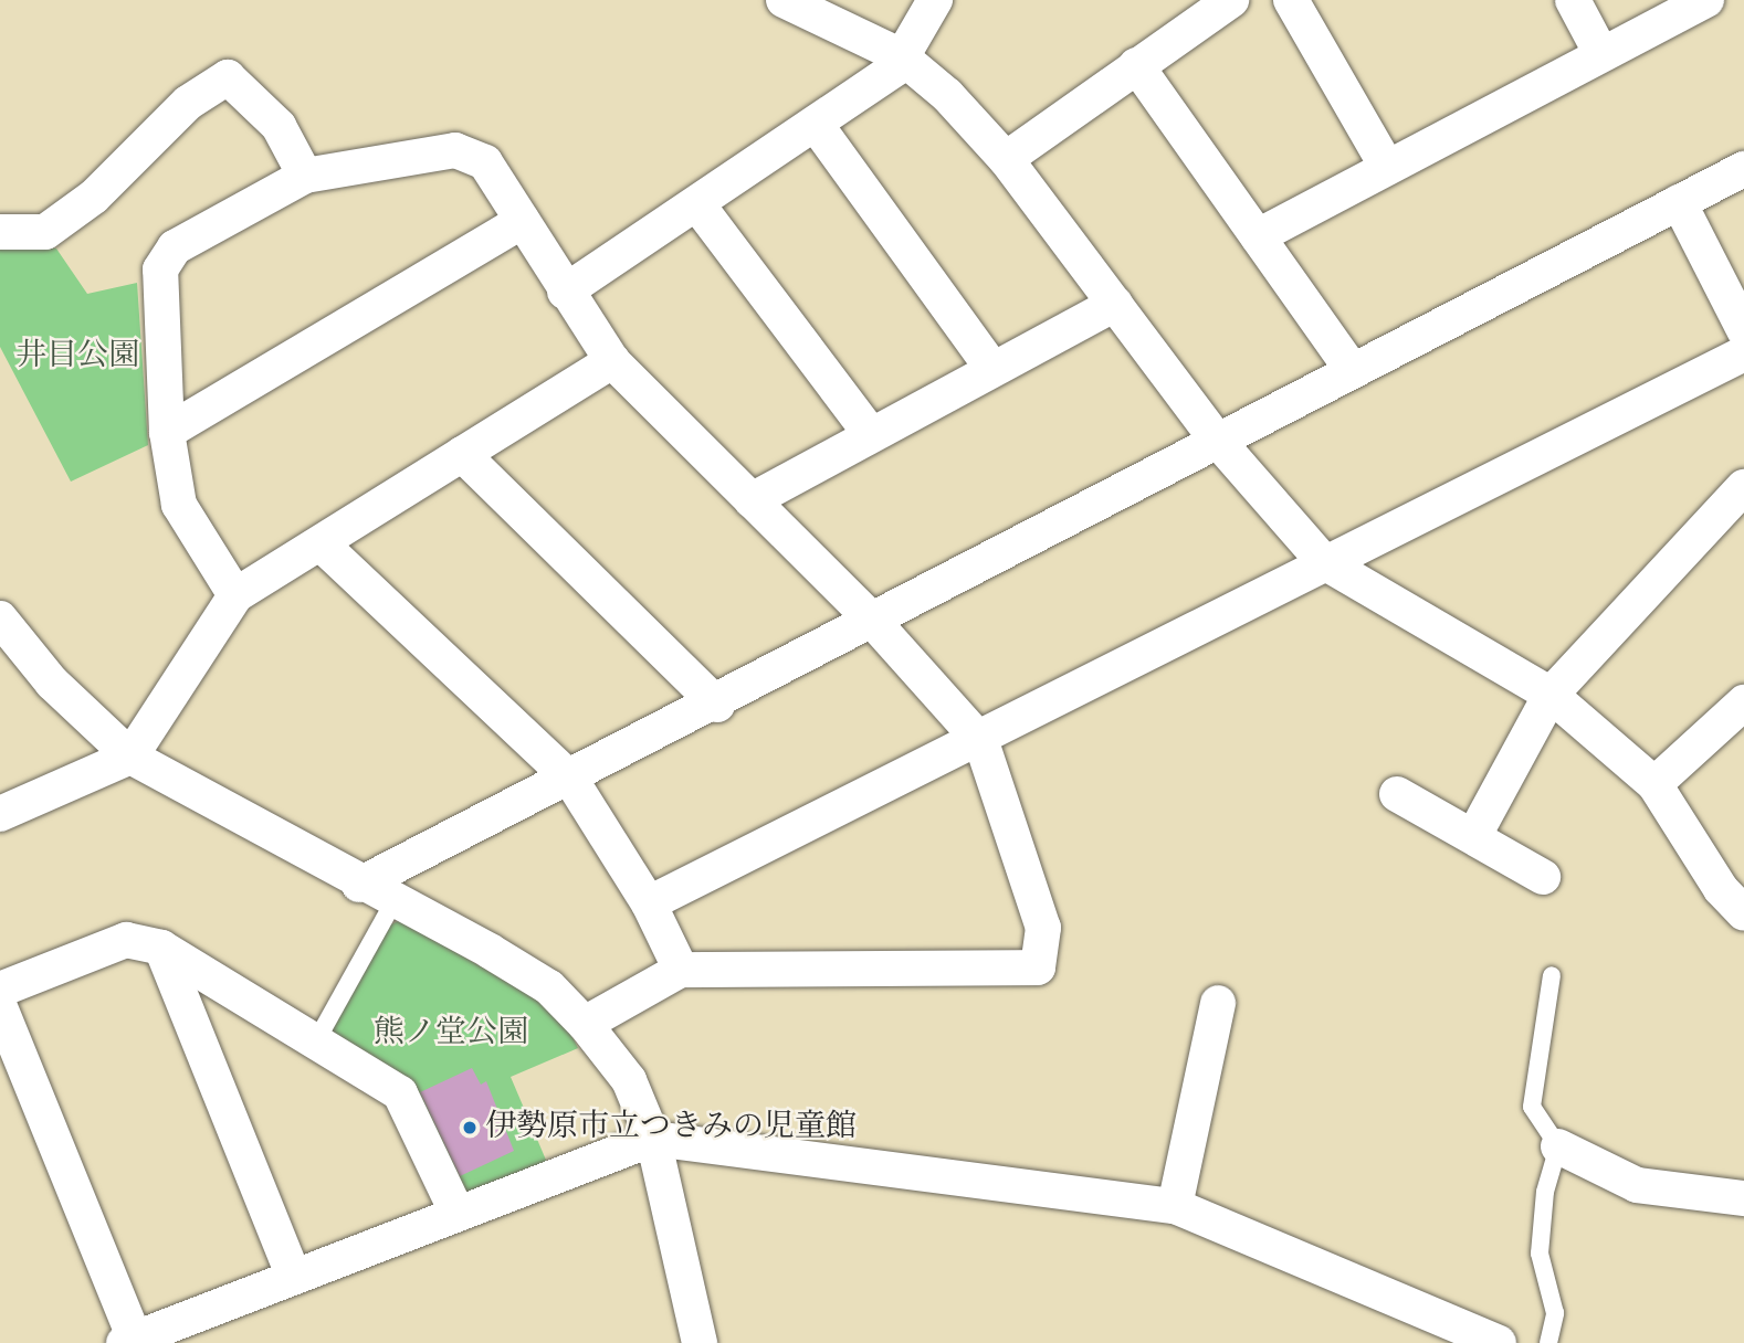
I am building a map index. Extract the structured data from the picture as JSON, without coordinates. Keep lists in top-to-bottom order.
{
  "parks": ["井目公園", "熊ノ堂公園"],
  "places": ["伊勢原市立つきみの児童館"]
}
